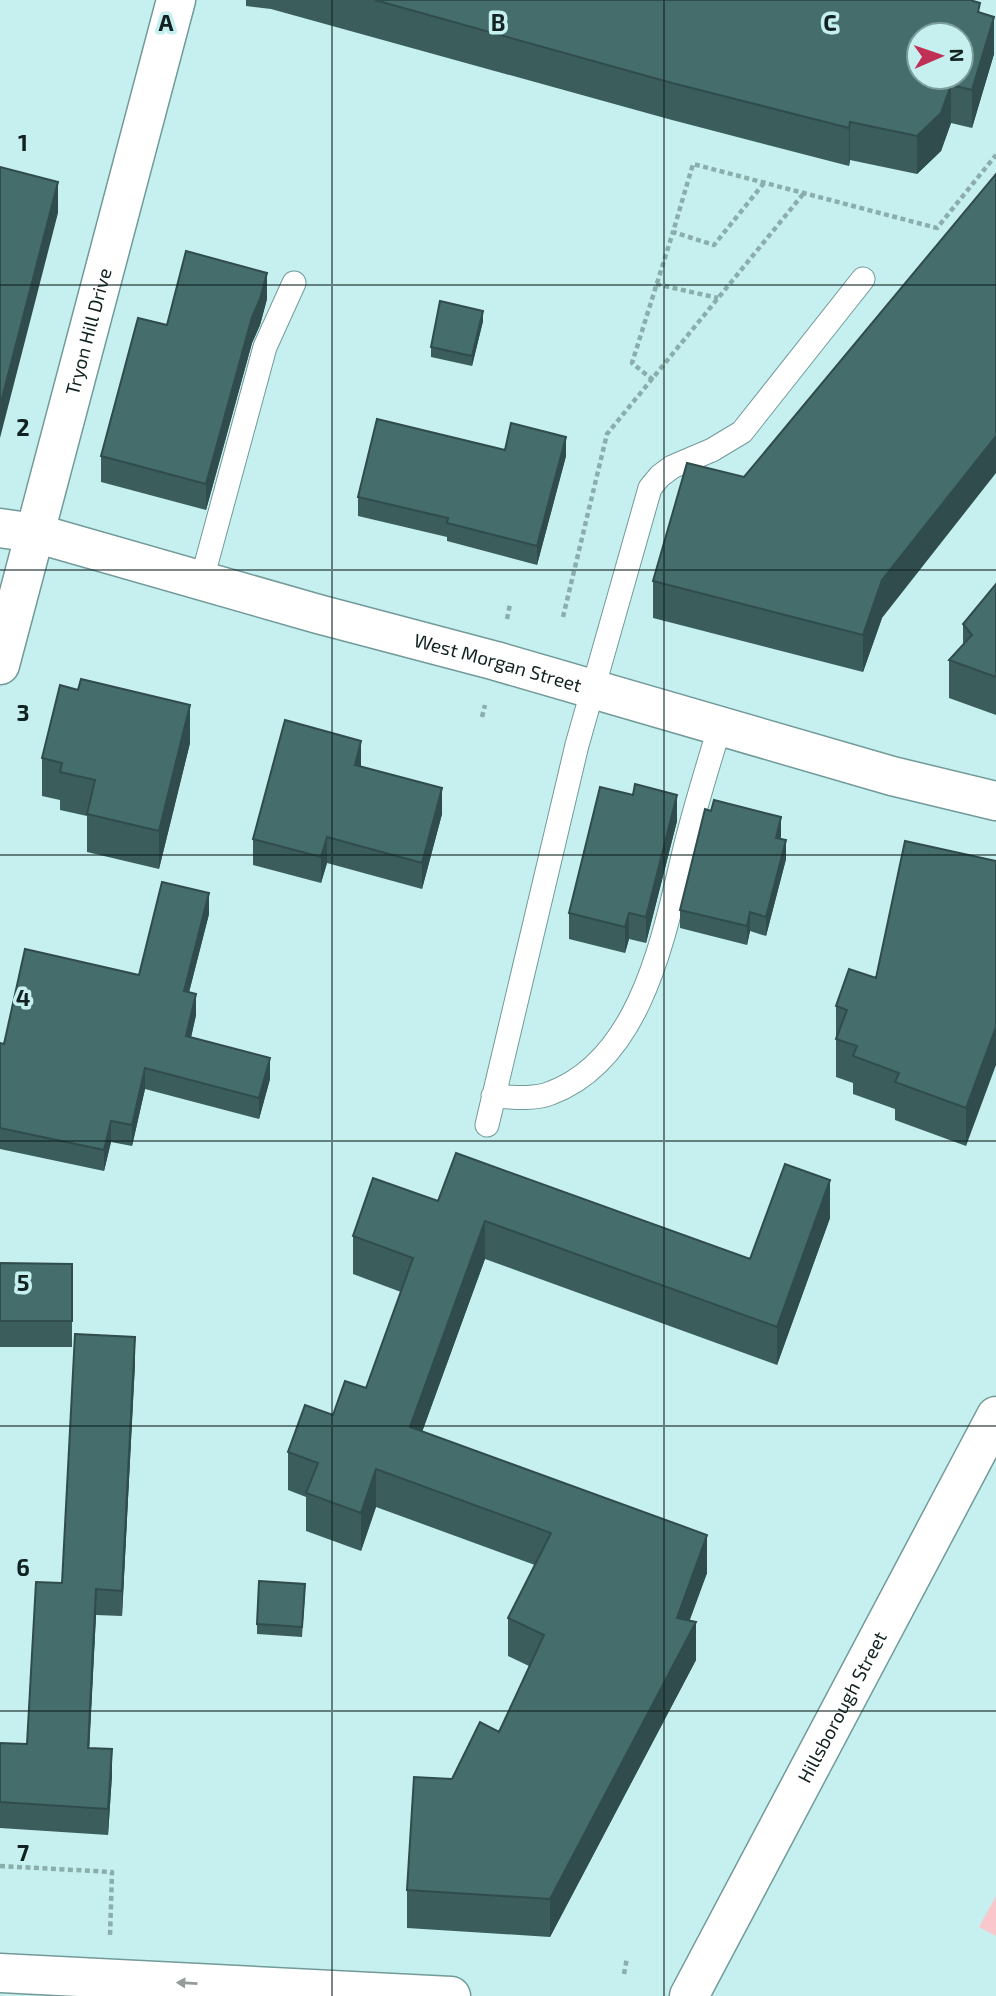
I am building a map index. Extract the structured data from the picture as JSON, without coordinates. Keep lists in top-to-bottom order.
{
  "streets": {
    "main road": ["Tryon Hill Drive", "West Morgan Street", "Hillsborough Street"]
  },
  "crossings": [
    ["Tryon Hill Drive", "West Morgan Street"]
  ],
  "north": "right",
  "grid": {
    "columns": ["A", "B", "C"],
    "rows": [
      "1",
      "2",
      "3",
      "4",
      "5",
      "6",
      "7"
    ]
  }
}
